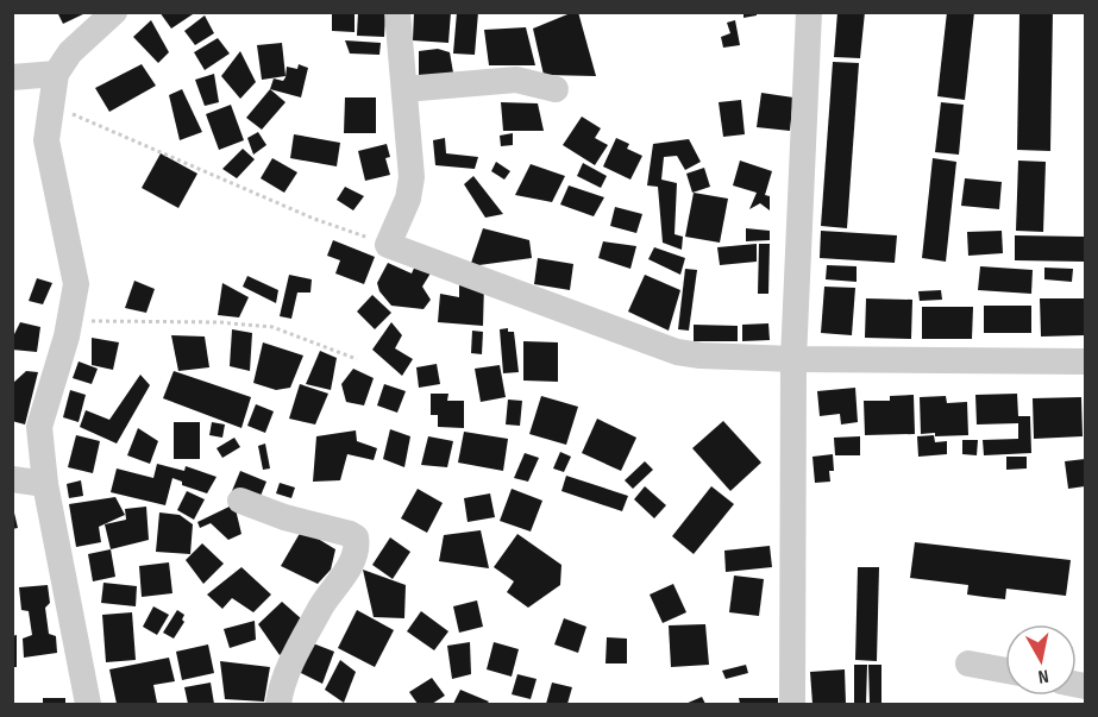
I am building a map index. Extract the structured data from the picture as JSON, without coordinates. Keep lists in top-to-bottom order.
{
  "north": "bottom"
}
